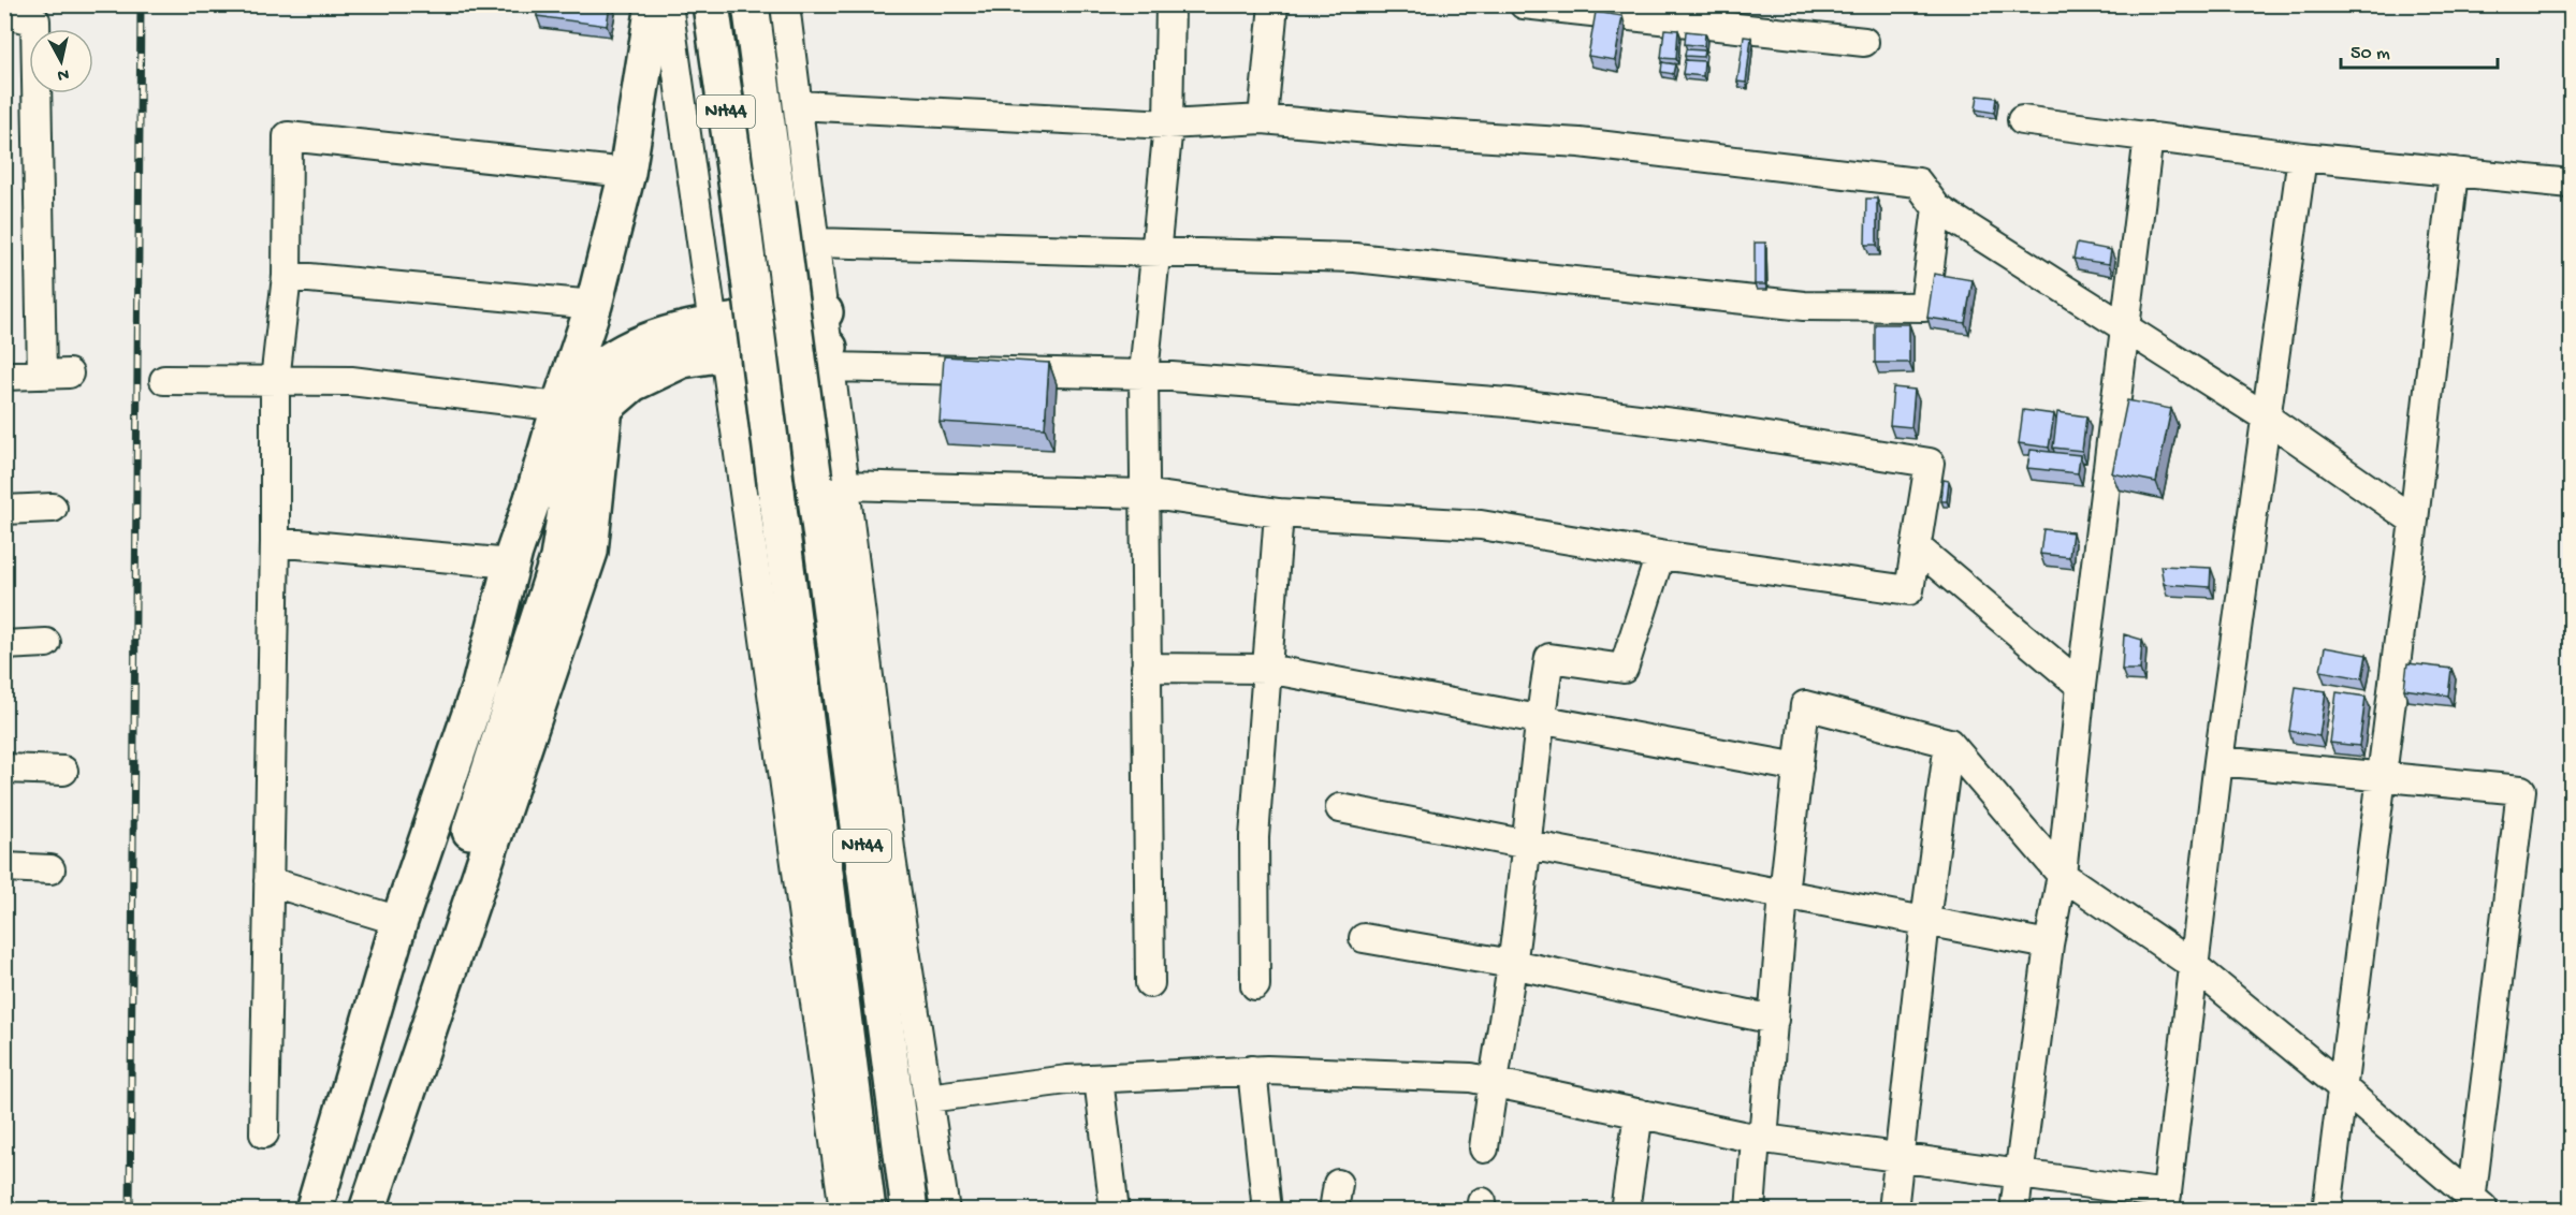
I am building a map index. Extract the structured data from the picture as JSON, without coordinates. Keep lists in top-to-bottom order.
{
  "streets": {
    "main road": ["NH44"]
  },
  "scale_bar": "50 m",
  "north": "bottom"
}
